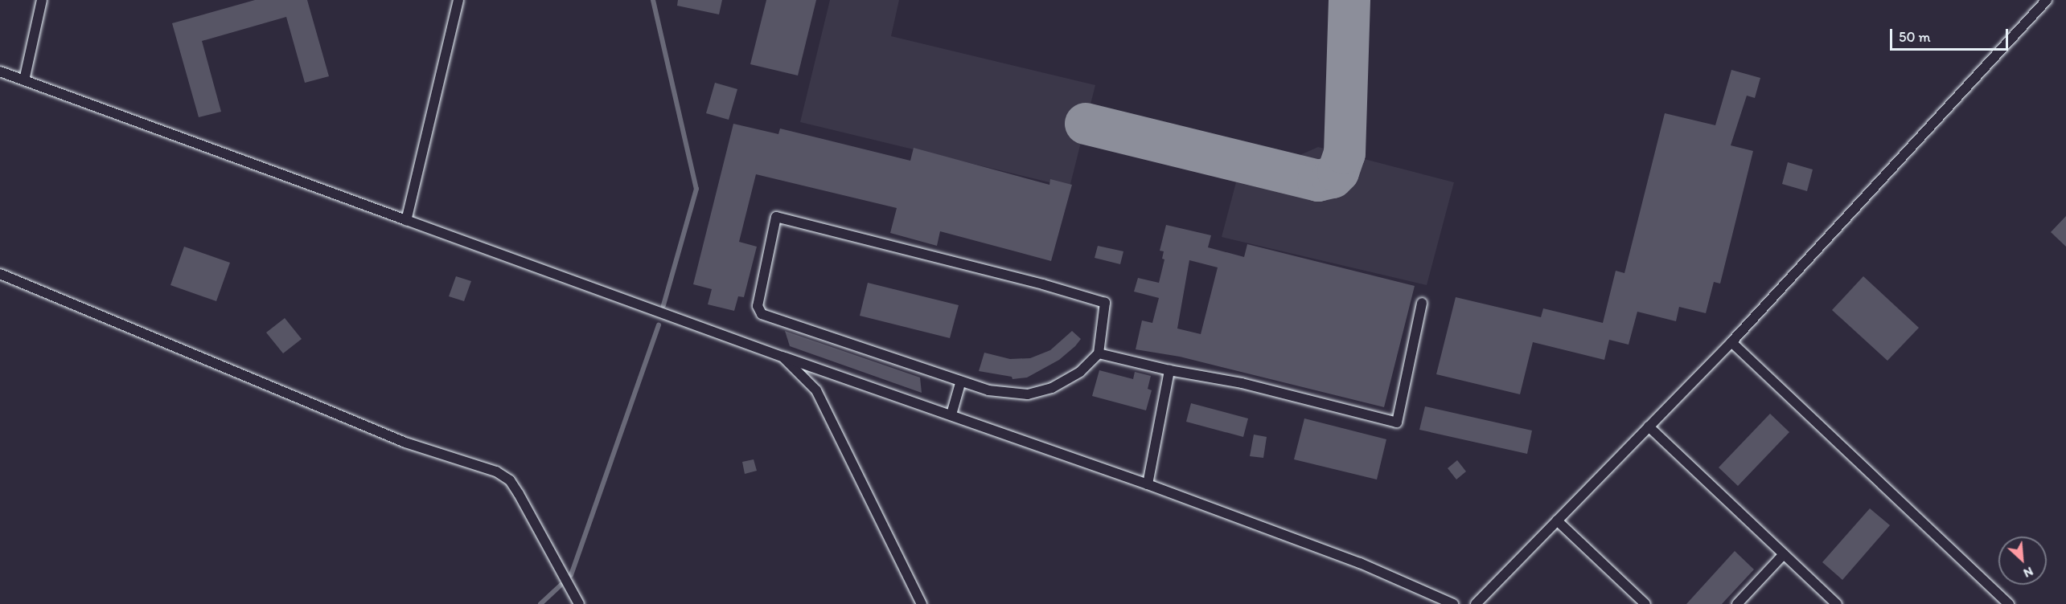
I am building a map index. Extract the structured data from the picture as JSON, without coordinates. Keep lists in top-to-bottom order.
{
  "scale_bar": "50 m",
  "north": "bottom right"
}
